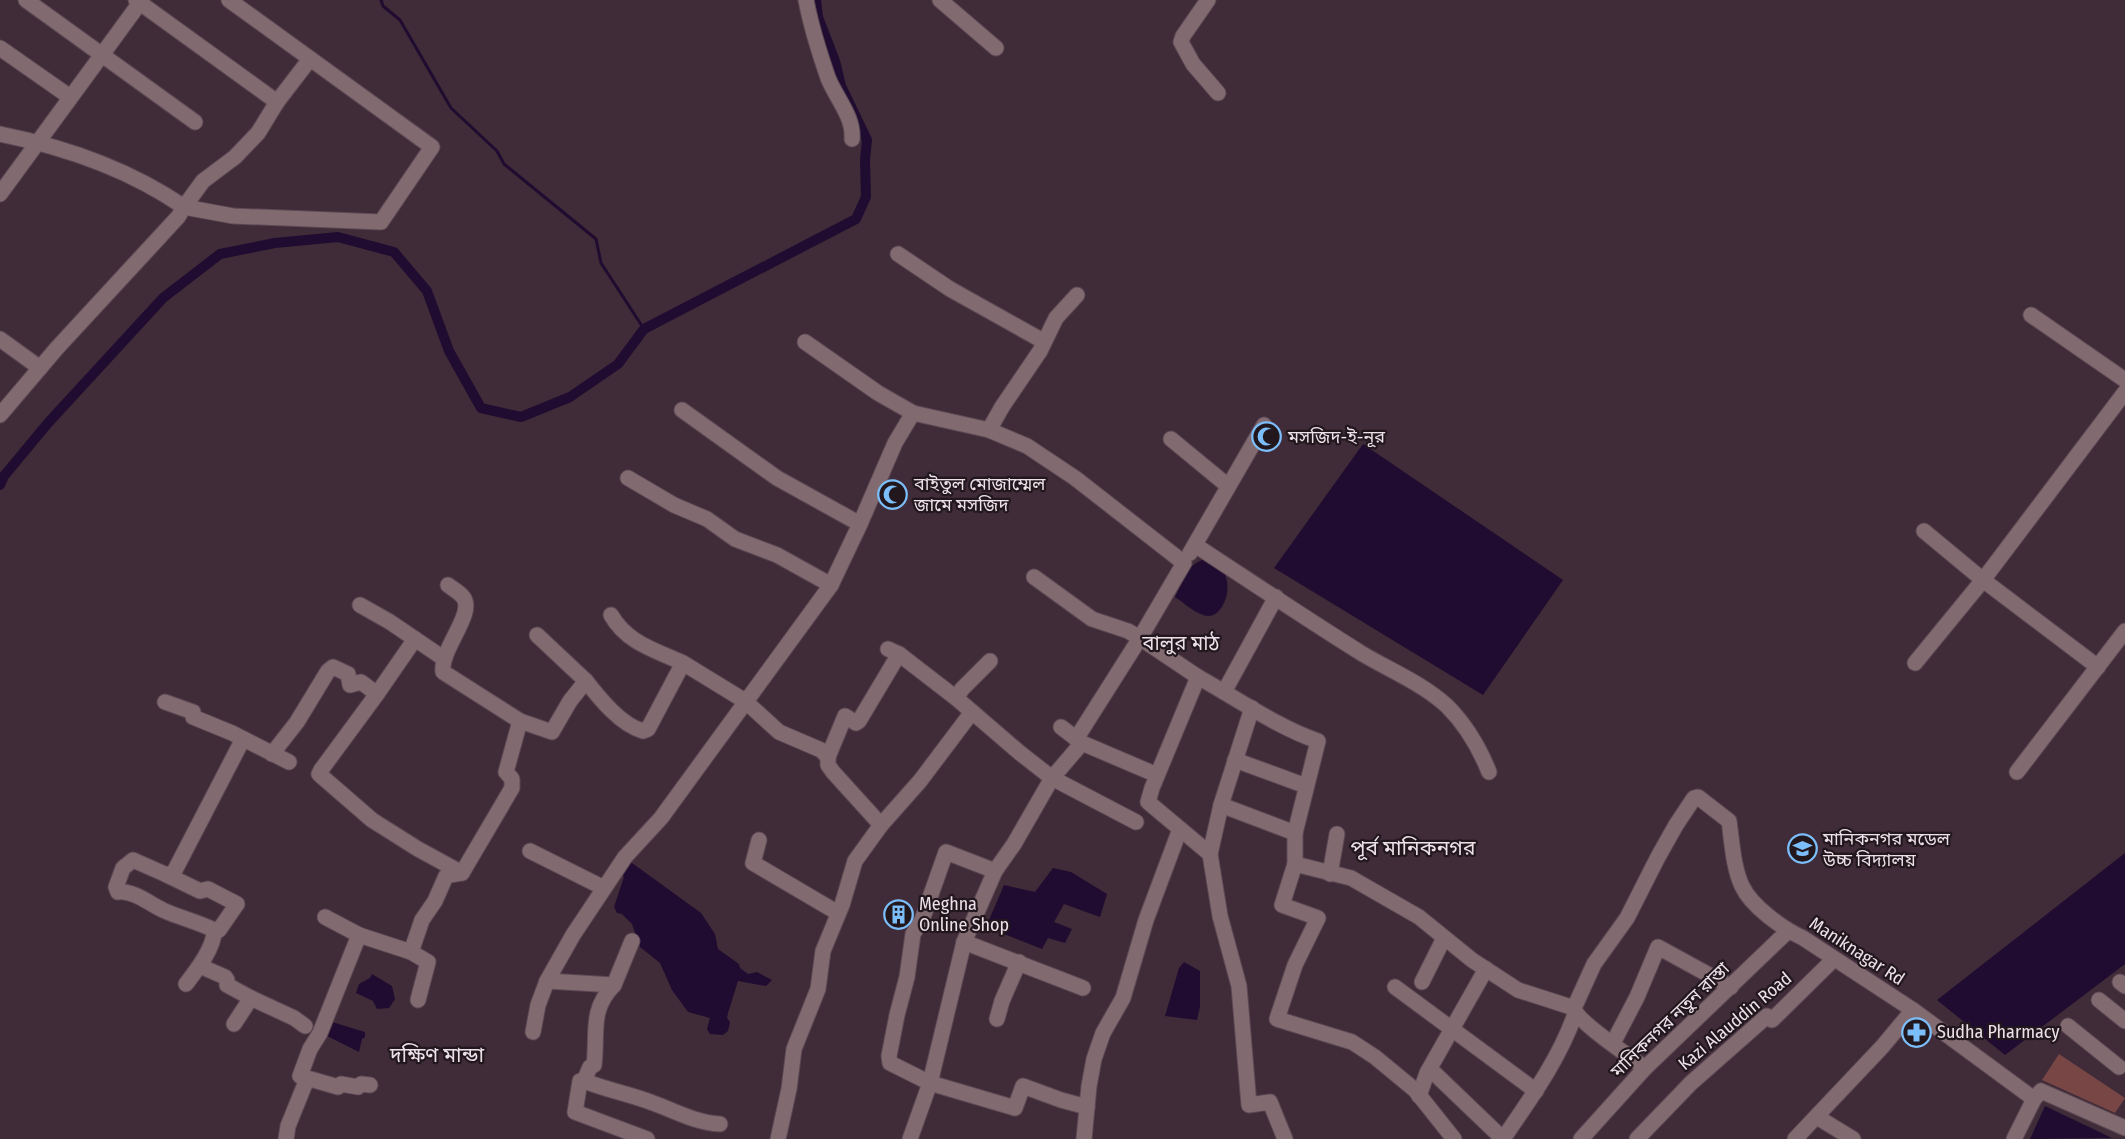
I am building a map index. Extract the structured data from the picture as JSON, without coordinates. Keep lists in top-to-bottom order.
{
  "streets": {
    "street": ["Maniknagar Rd", "মানিকনগর নতুন রাস্তা", "Kazi Alauddin Road"]
  },
  "crossings": [
    ["Maniknagar Rd", "মানিকনগর নতুন রাস্তা"],
    ["Maniknagar Rd", "Kazi Alauddin Road"]
  ],
  "districts": ["বালুর মাঠ", "পূর্ব মানিকনগর", "দক্ষিণ মান্ডা"],
  "places": {
    "mosque": ["মসজিদ-ই-নূর", "বাইতুল মোজাম্মেল জামে মসজিদ"],
    "school or university": ["মানিকনগর মডেল উচ্চ বিদ্যালয়"],
    "building": ["Meghna Online Shop"],
    "pharmacy": ["Sudha Pharmacy"]
  }
}
